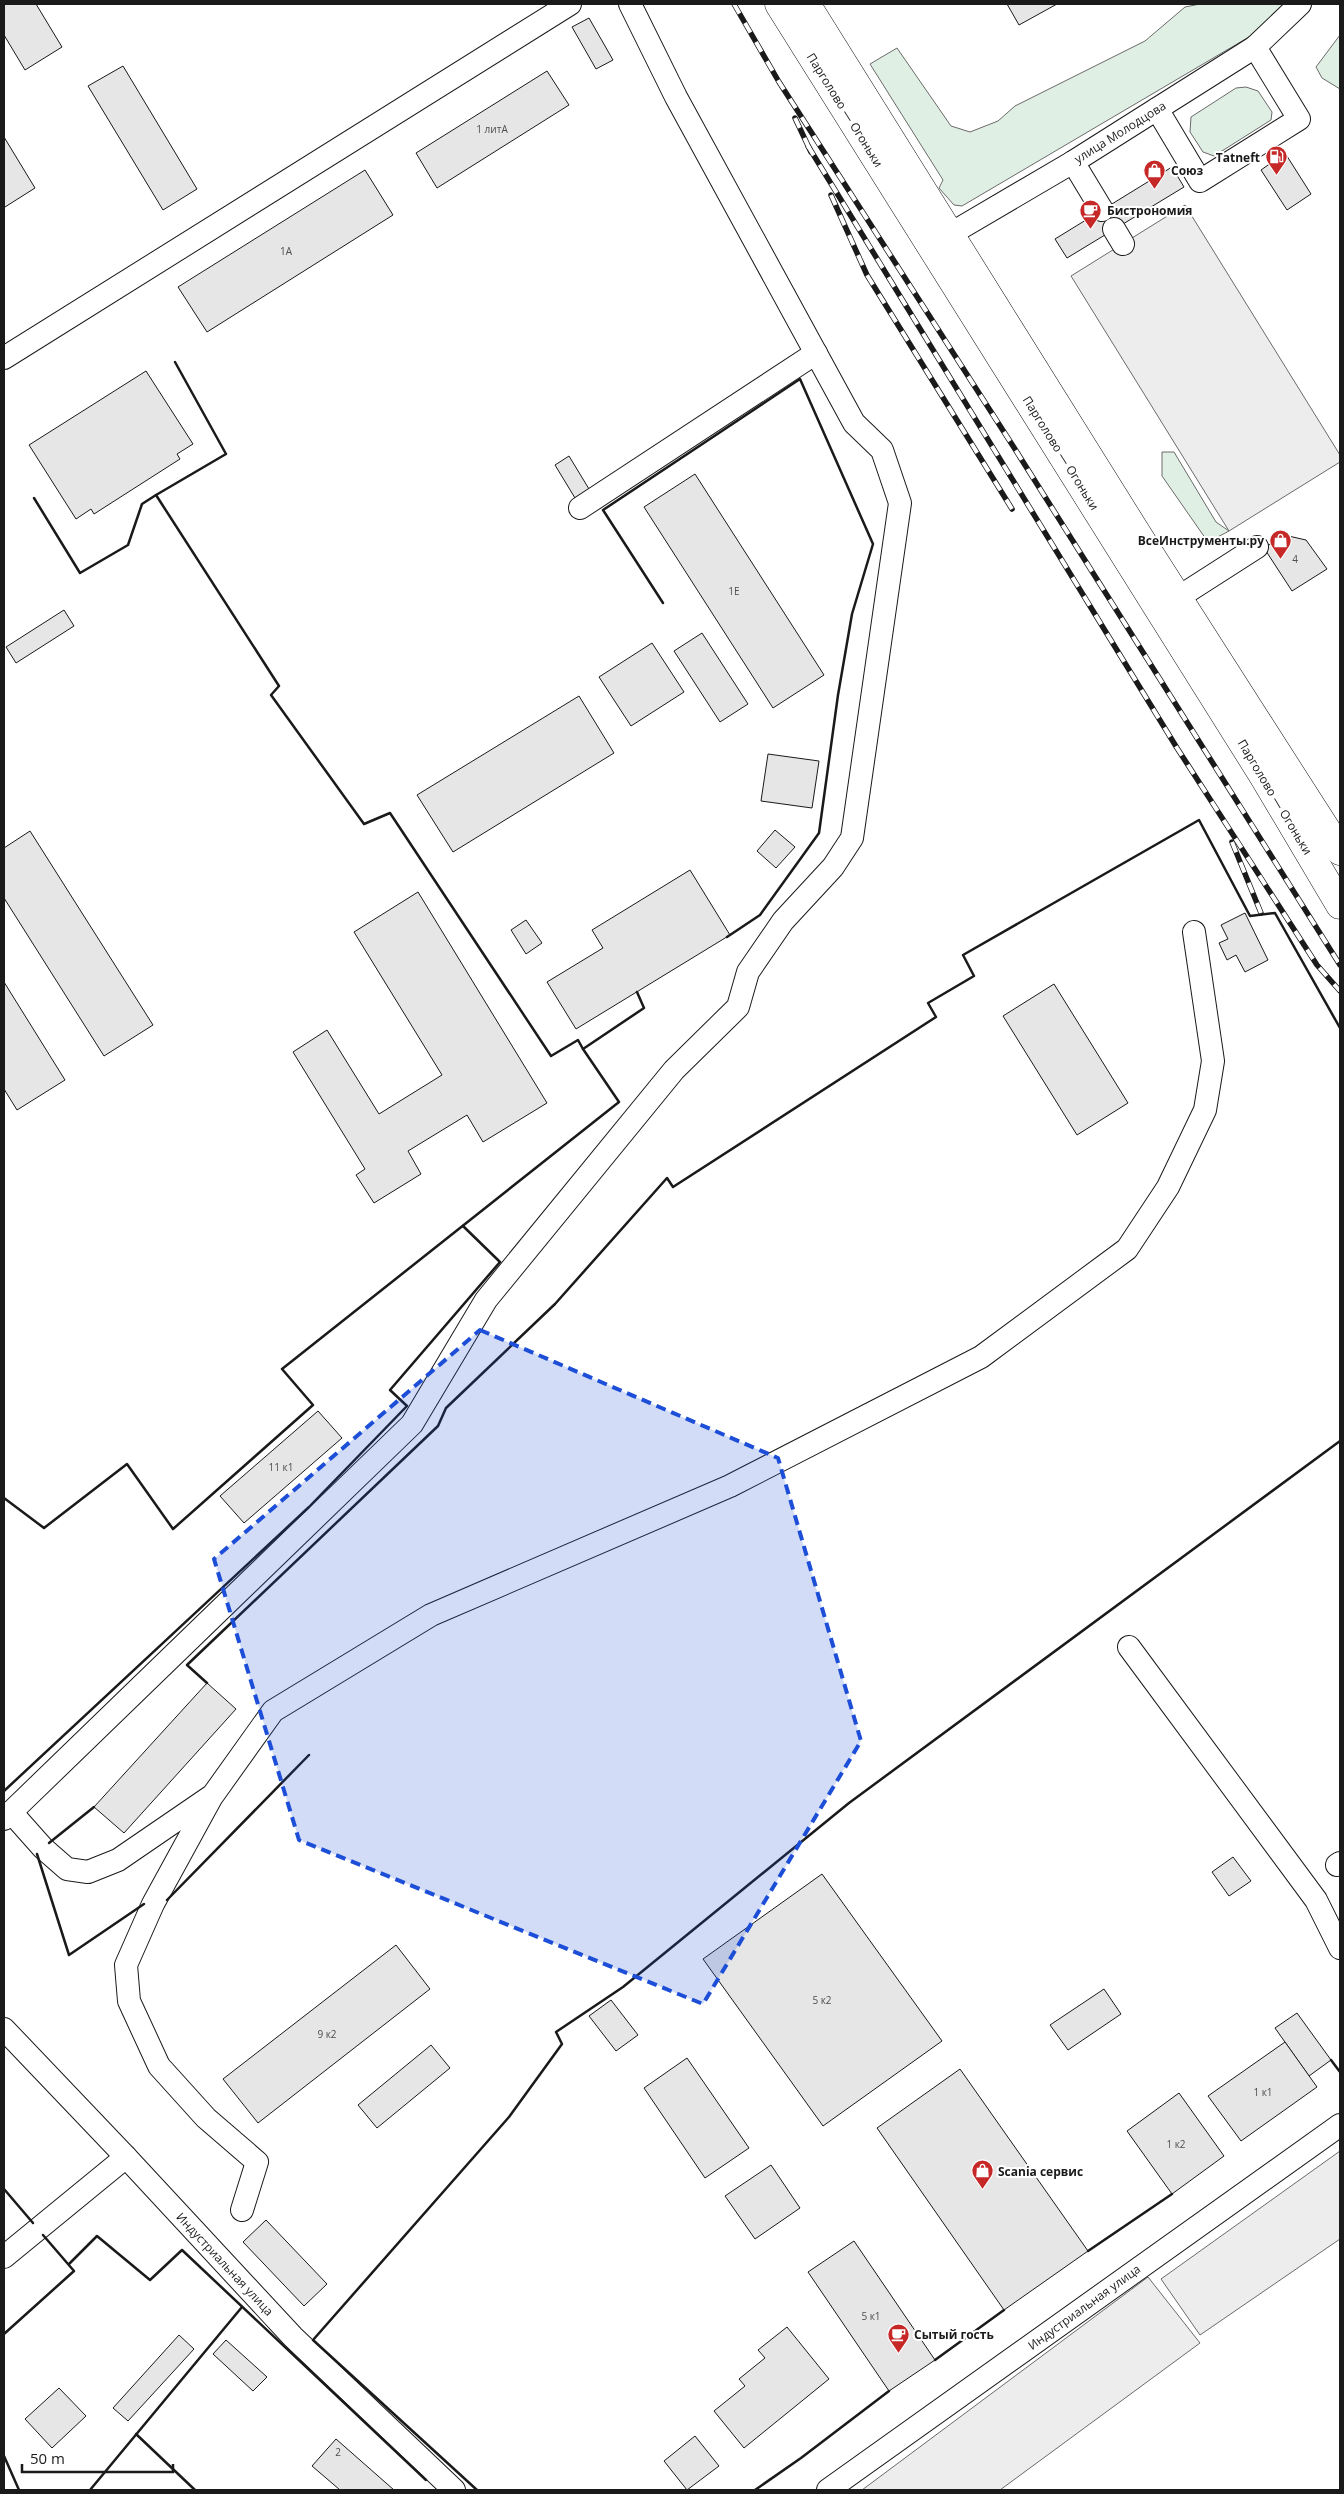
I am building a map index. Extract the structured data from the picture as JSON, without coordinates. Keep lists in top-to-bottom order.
{
  "streets": {
    "main road": ["Парголово — Огоньки"],
    "street": ["улица Молодцова", "Индустриальная улица"]
  },
  "crossings": [
    ["Парголово — Огоньки", "улица Молодцова"]
  ],
  "places": {
    "fuel station": ["Tatneft"],
    "shop": ["Союз", "ВсеИнструменты.ру", "Scania сервис"],
    "cafe": ["Бистрономия", "Сытый гость"]
  },
  "house_numbers": [
    "1 литА",
    "1А",
    "4",
    "1Е",
    "11 к1",
    "5 к2",
    "9 к2",
    "1 к1",
    "1 к2",
    "5 к1",
    "2"
  ],
  "scale_bar": "50 m"
}
